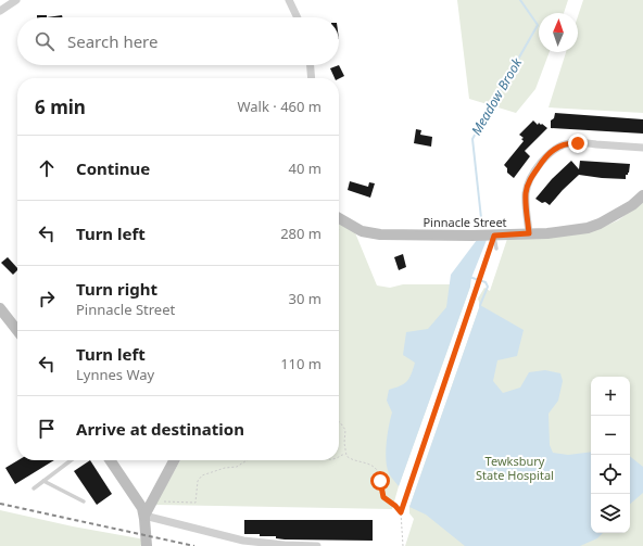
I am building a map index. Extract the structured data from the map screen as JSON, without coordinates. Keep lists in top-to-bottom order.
{
  "streets": {
    "street": ["Pinnacle Street"]
  },
  "water": ["Meadow Brook"],
  "parks": ["Tewksbury State Hospital"],
  "north": "top",
  "page": {
    "search": "Search here",
    "heading": ["6 min", "Walk · 460 m"],
    "list": [
      ["Continue", "40 m"],
      ["Turn left", "280 m"],
      ["Turn right", "Pinnacle Street", "30 m"],
      ["Turn left", "Lynnes Way", "110 m"],
      "Arrive at destination"
    ],
    "map_buttons": ["+", "−"]
  }
}
